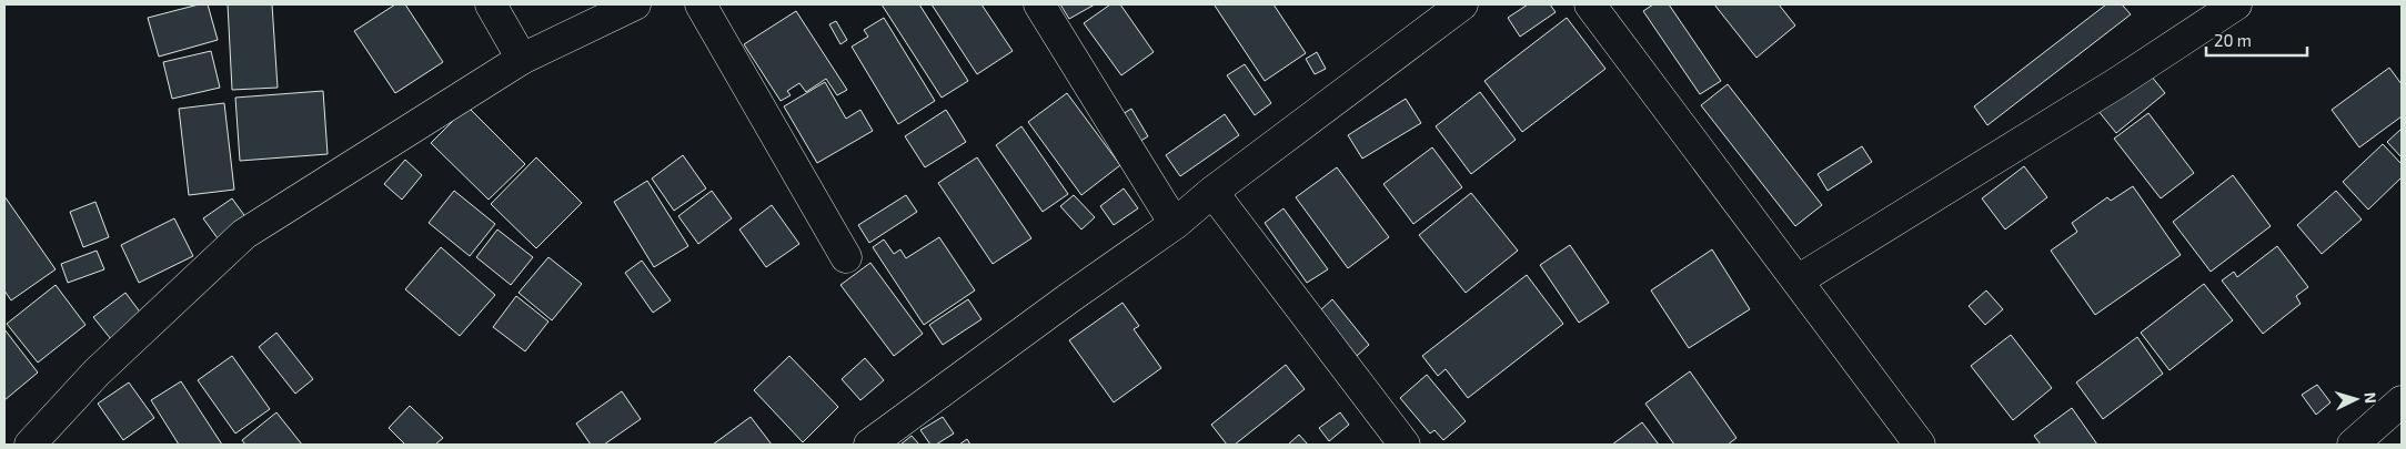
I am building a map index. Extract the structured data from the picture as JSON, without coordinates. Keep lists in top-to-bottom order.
{
  "scale_bar": "20 m",
  "north": "right"
}
